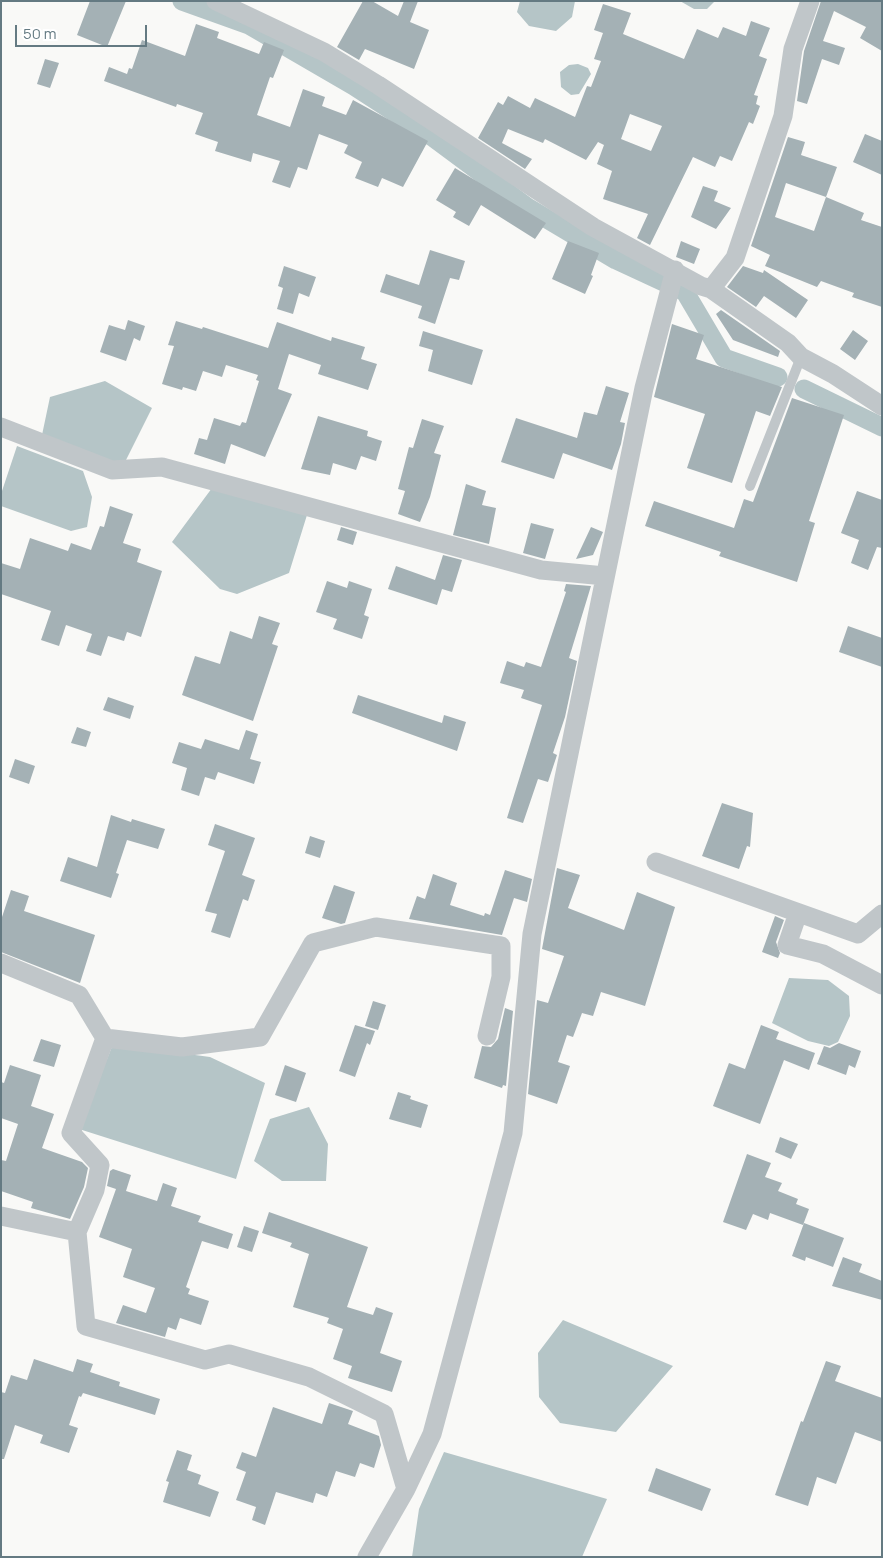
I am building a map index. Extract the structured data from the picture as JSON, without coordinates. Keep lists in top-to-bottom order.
{
  "scale_bar": "50 m"
}
